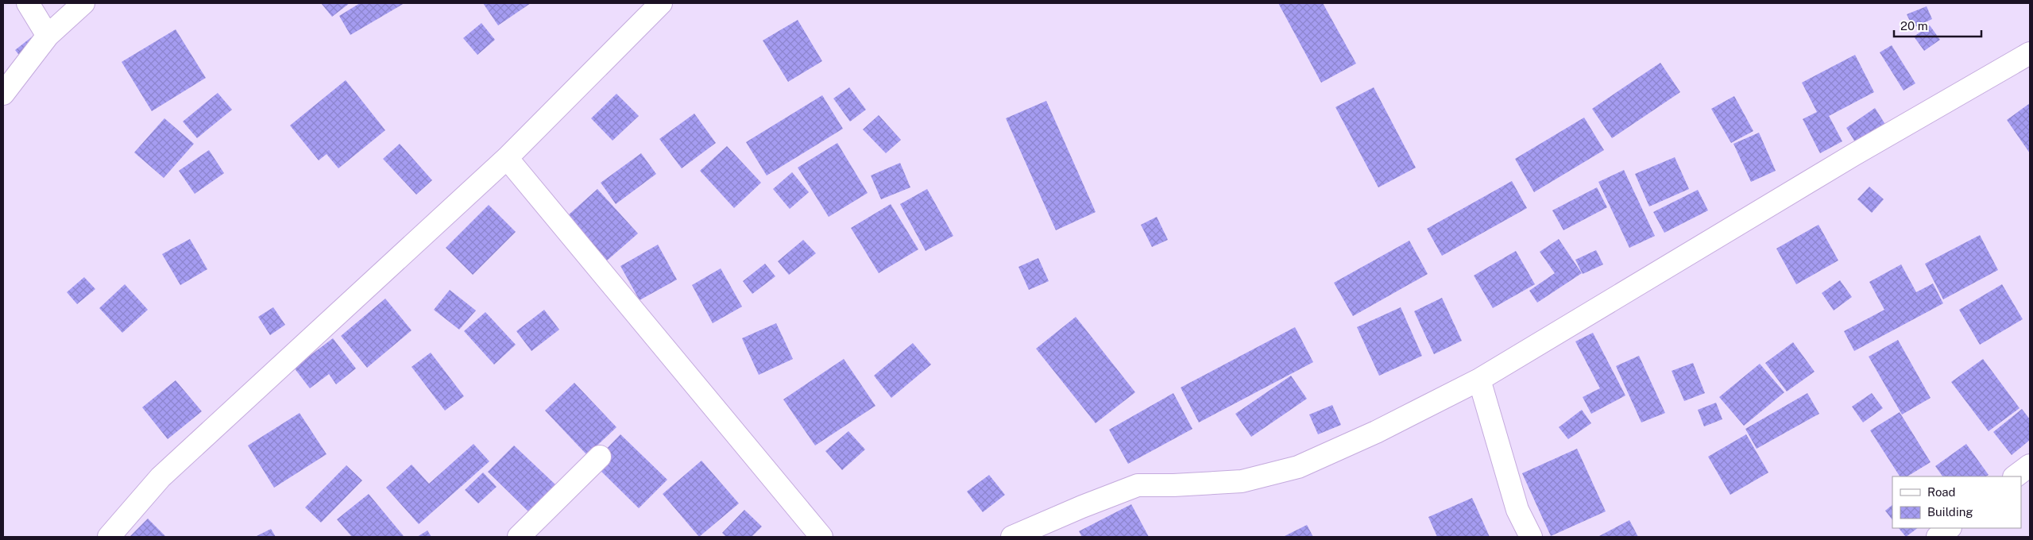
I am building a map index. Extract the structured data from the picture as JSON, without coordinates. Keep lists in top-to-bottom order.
{
  "legend": ["Road", "Building"],
  "scale_bar": "20 m"
}
